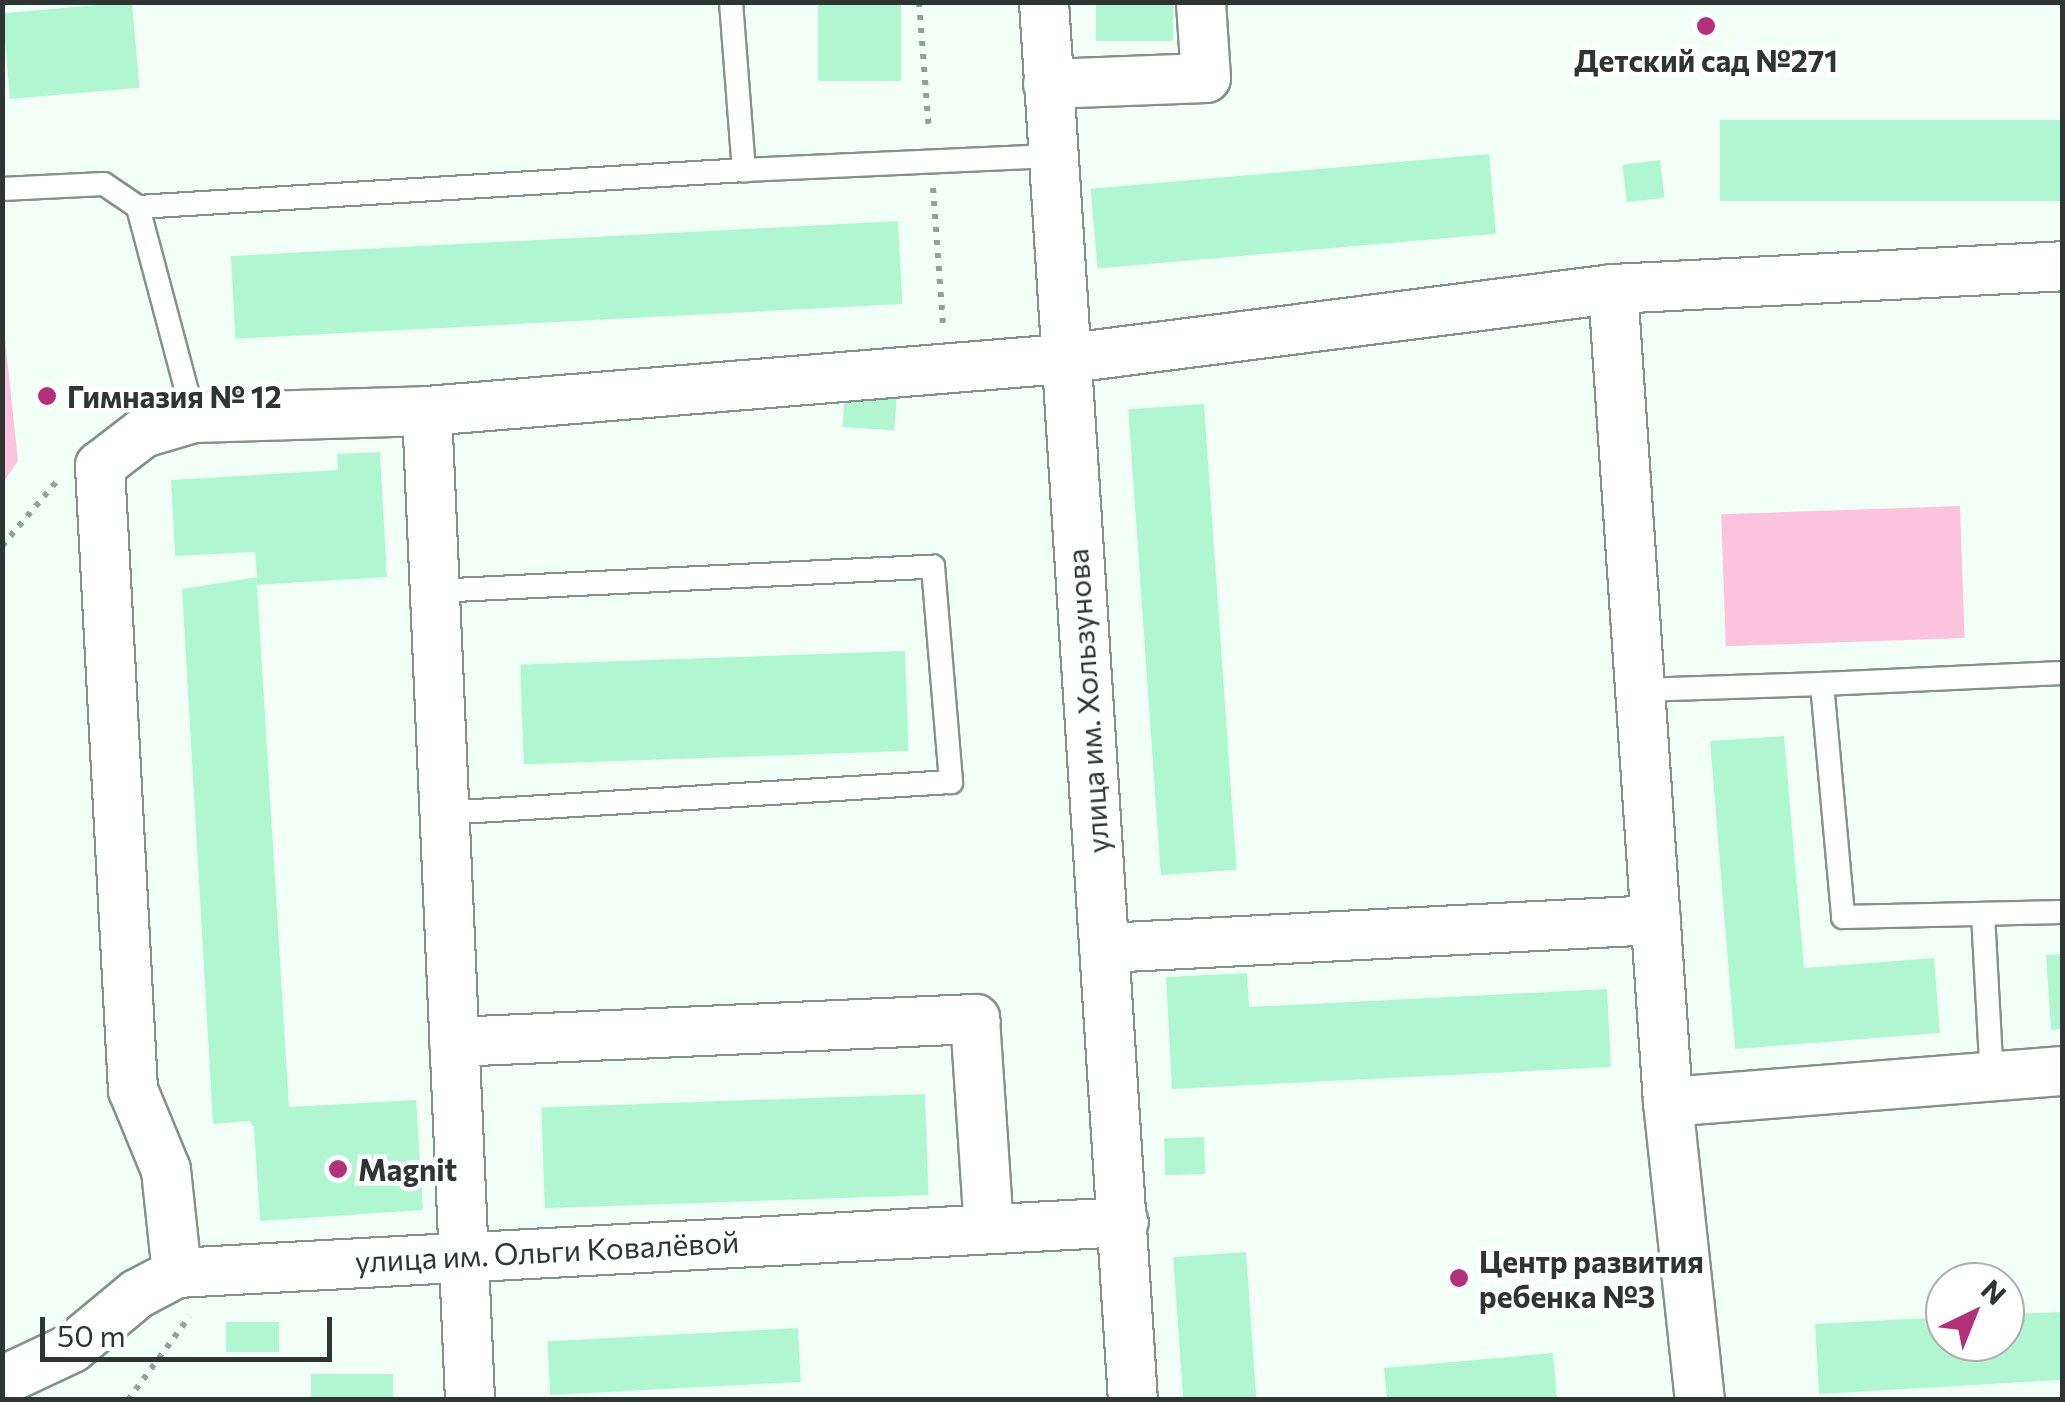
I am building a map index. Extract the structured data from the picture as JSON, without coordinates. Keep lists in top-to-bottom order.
{
  "streets": {
    "street": ["улица им. Хользунова", "улица им. Ольги Ковалёвой"]
  },
  "crossings": [
    ["улица им. Хользунова", "улица им. Ольги Ковалёвой"]
  ],
  "places": [
    "Детский сад №271",
    "Гимназия № 12",
    "Magnit",
    "Центр развития ребенка №3"
  ],
  "scale_bar": "50 m",
  "north": "top right"
}
